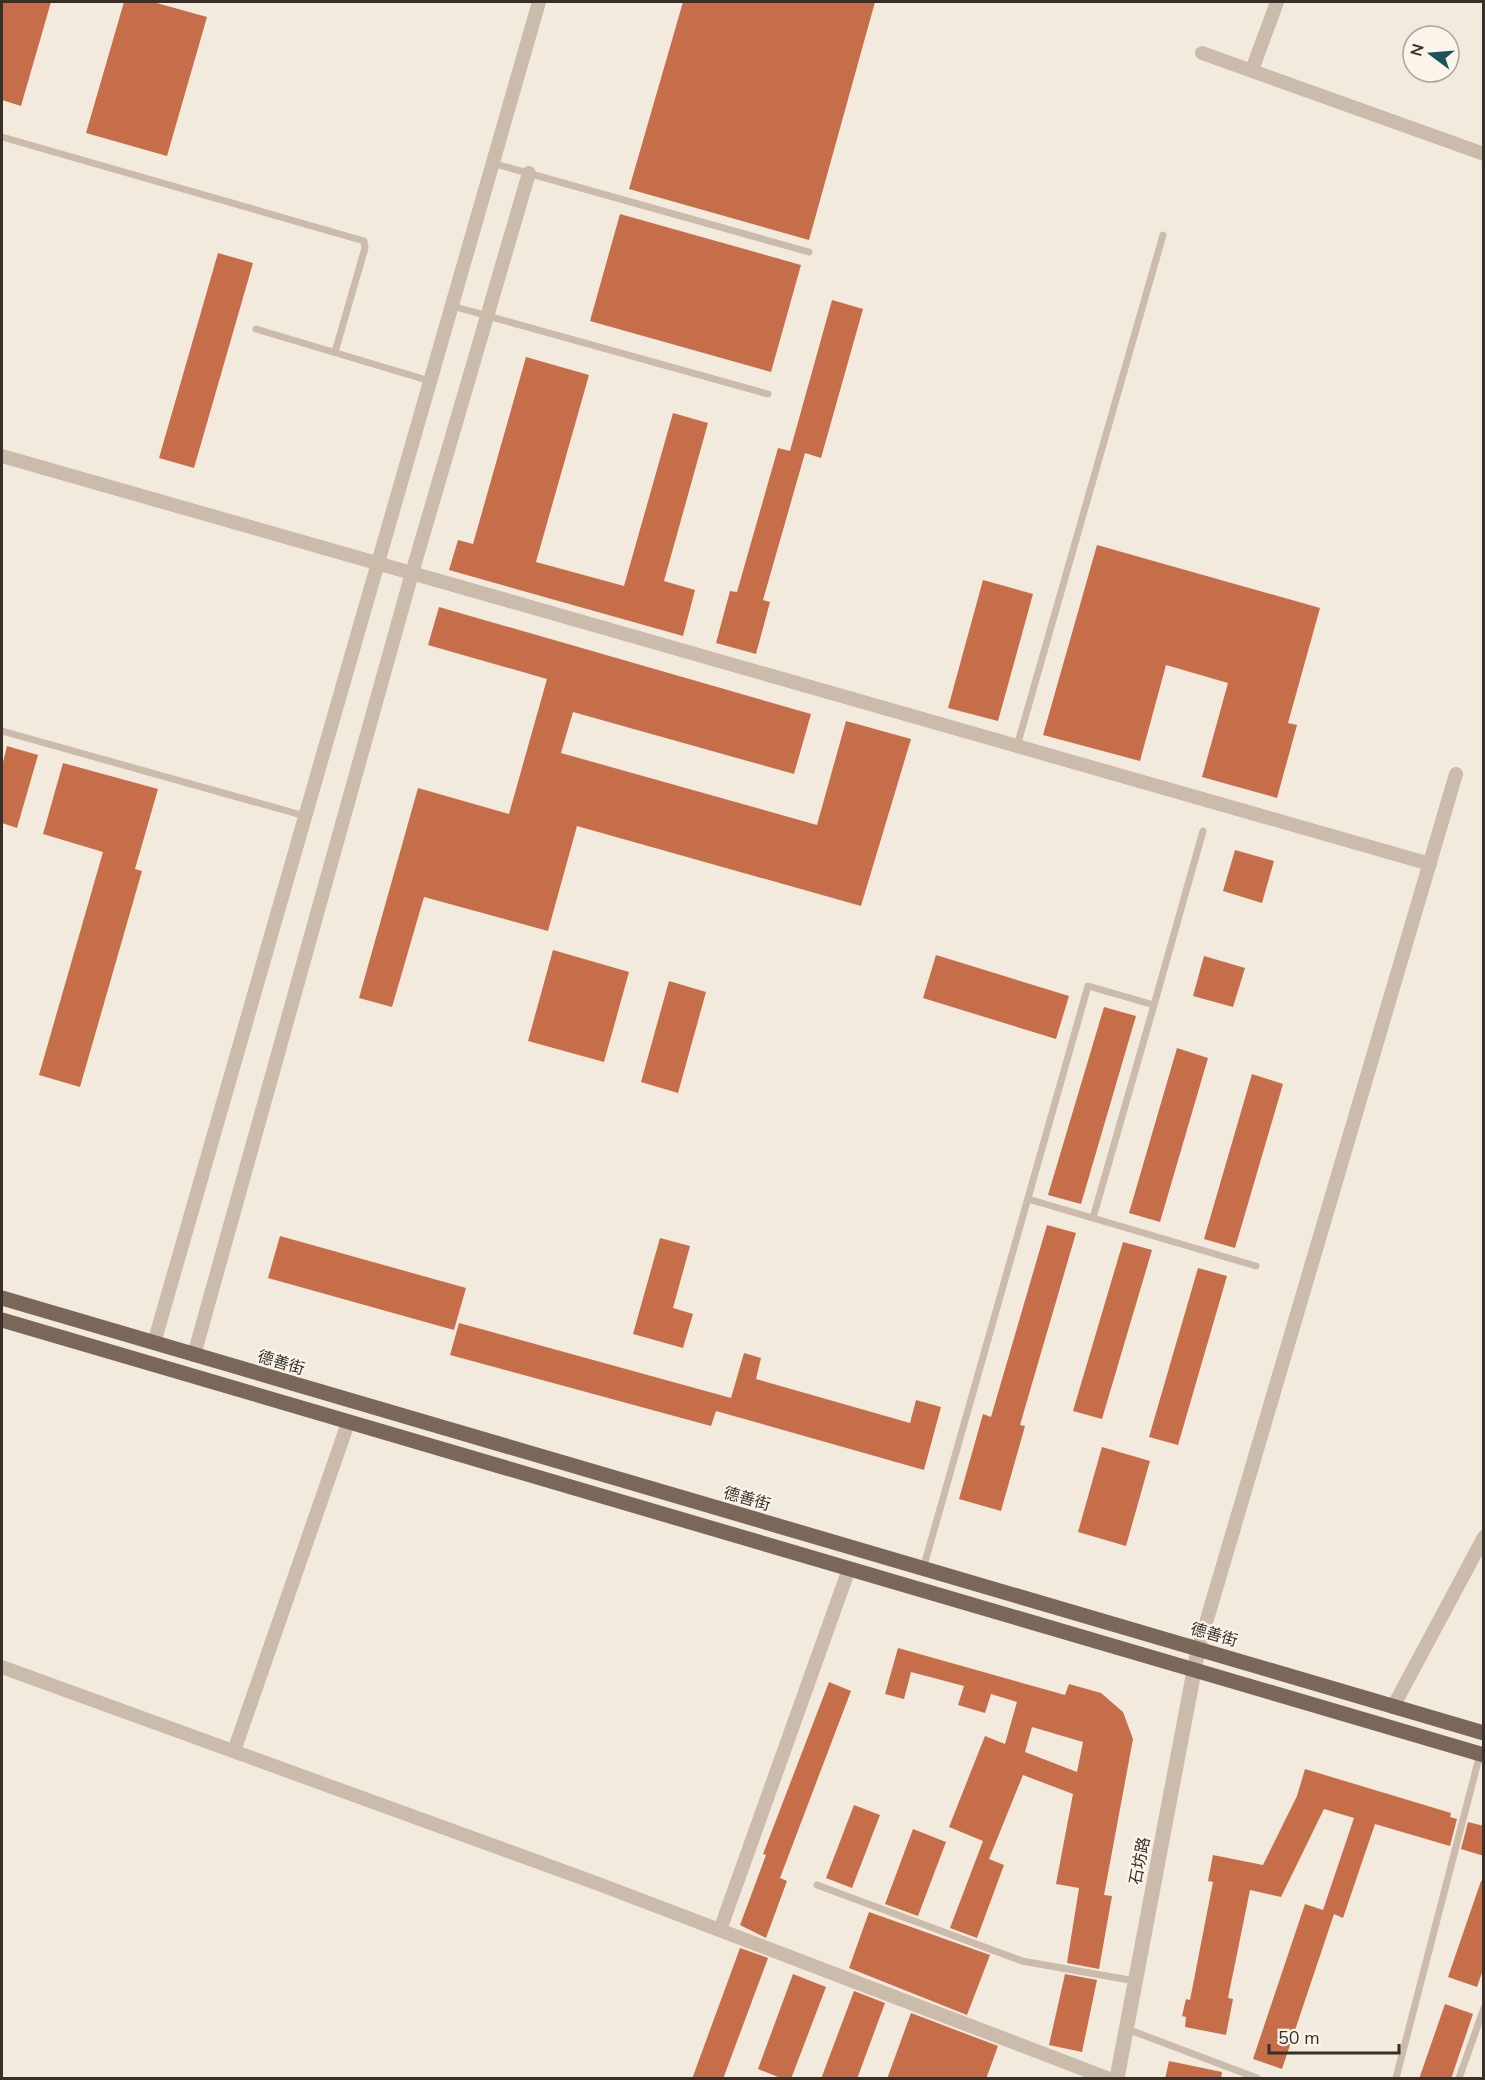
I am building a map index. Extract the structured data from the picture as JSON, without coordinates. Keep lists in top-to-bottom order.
{
  "streets": {
    "main road": ["德善街"],
    "street": ["石坊路"]
  },
  "crossings": [
    ["德善街", "石坊路"]
  ],
  "scale_bar": "50 m",
  "north": "left"
}
